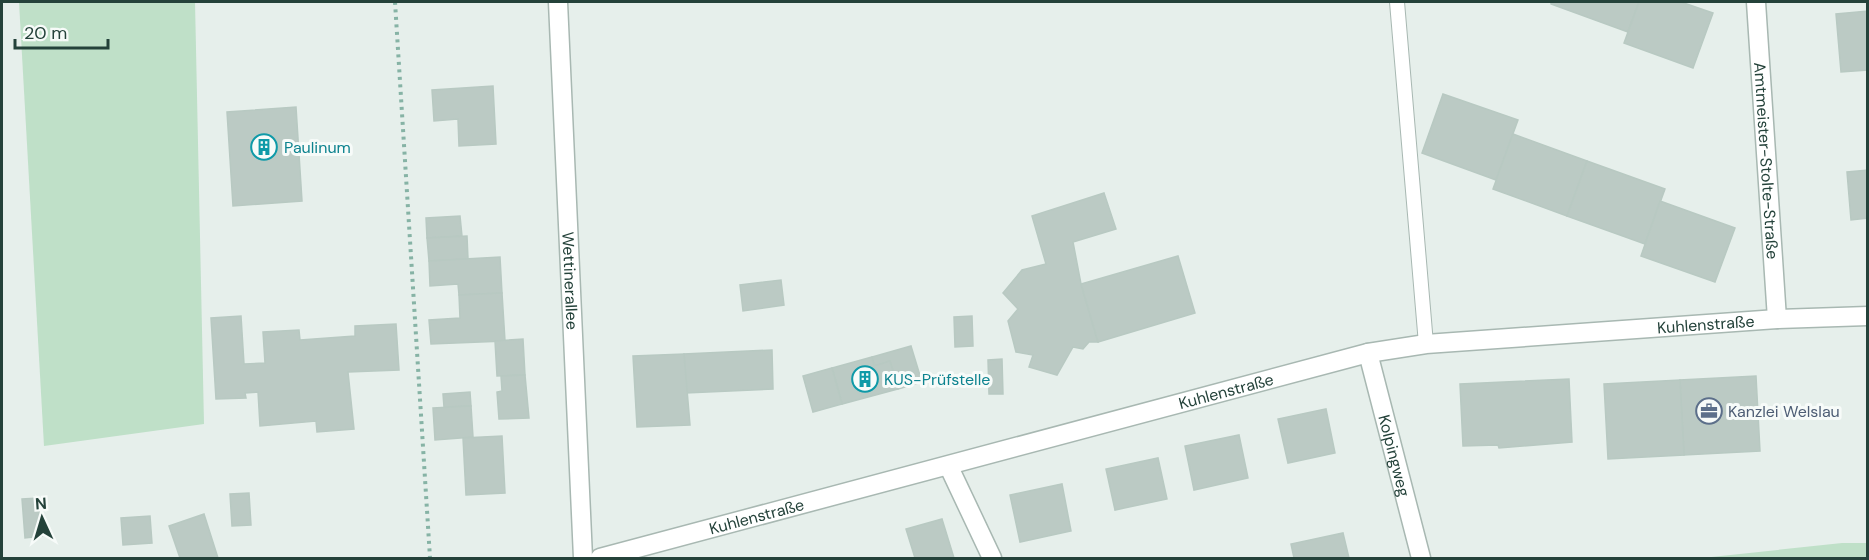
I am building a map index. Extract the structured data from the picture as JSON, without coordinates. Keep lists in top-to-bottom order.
{
  "streets": {
    "street": [
      "Amtmeister-Stolte-Straße",
      "Wettinerallee",
      "Kuhlenstraße",
      "Kolpingweg"
    ]
  },
  "crossings": [
    ["Amtmeister-Stolte-Straße", "Kuhlenstraße"],
    ["Kuhlenstraße", "Kolpingweg"]
  ],
  "places": {
    "building": ["Paulinum", "KUS-Prüfstelle"],
    "office": ["Kanzlei Welslau"]
  },
  "scale_bar": "20 m",
  "north": "top"
}
